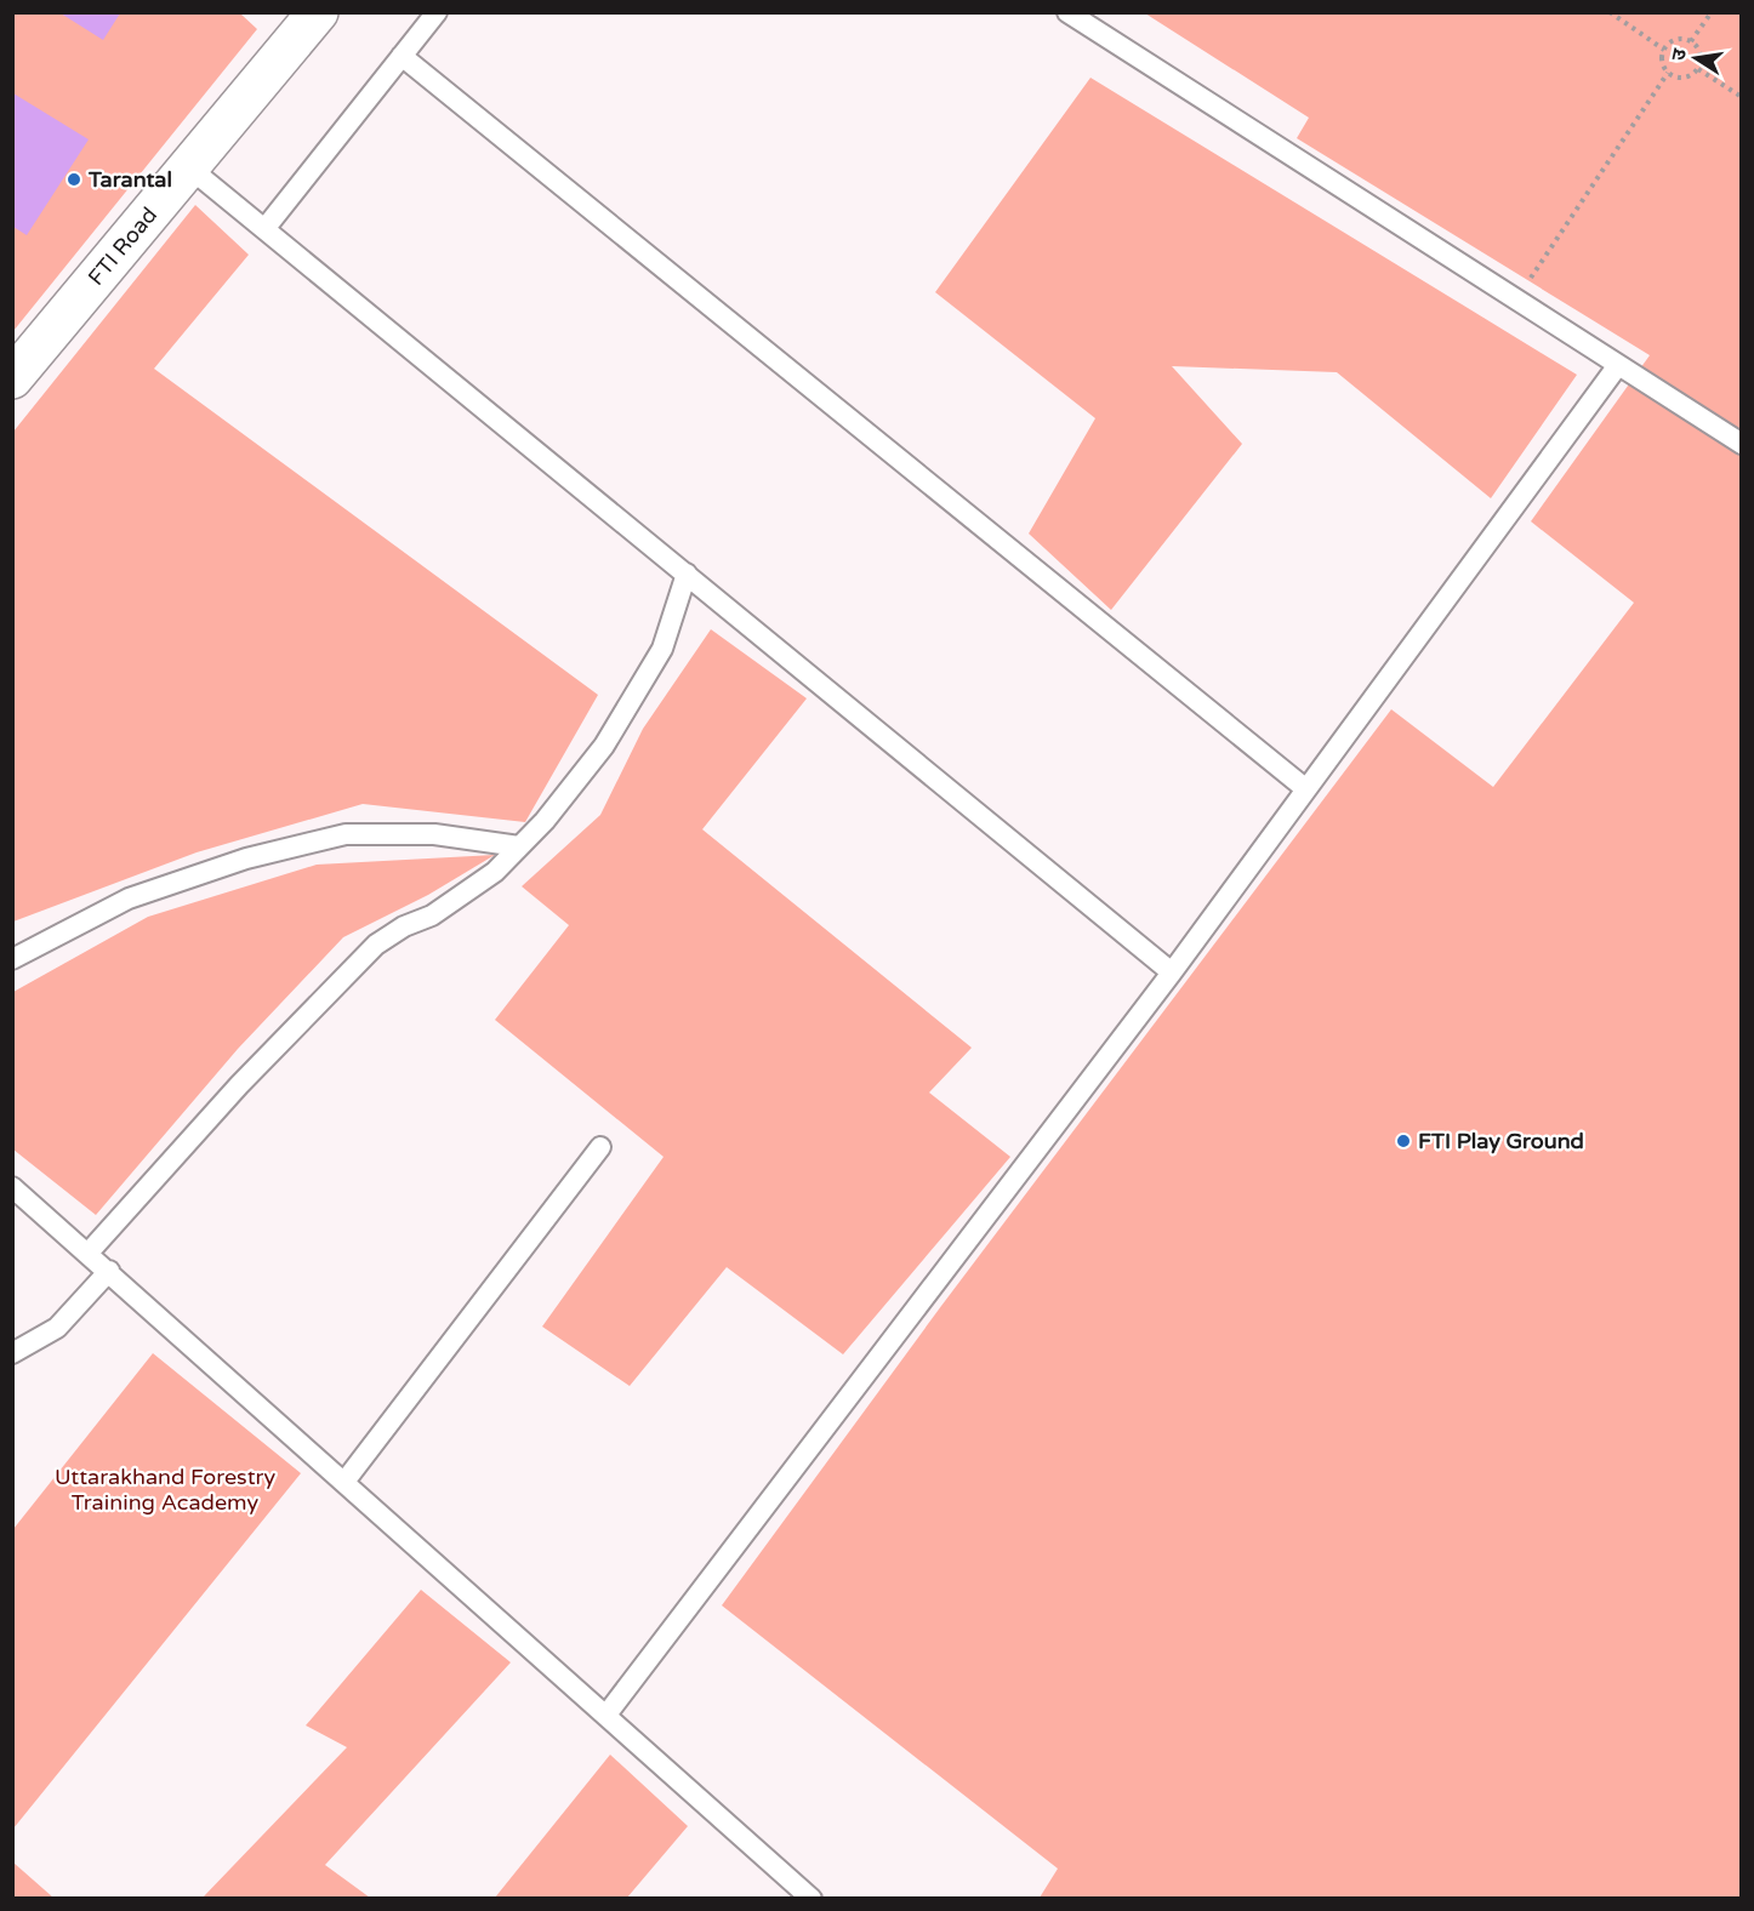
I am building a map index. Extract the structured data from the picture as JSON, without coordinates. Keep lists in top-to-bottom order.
{
  "streets": {
    "main road": ["FTI Road"]
  },
  "parks": ["Uttarakhand Forestry Training Academy"],
  "places": ["Tarantal", "FTI Play Ground"],
  "north": "left"
}
